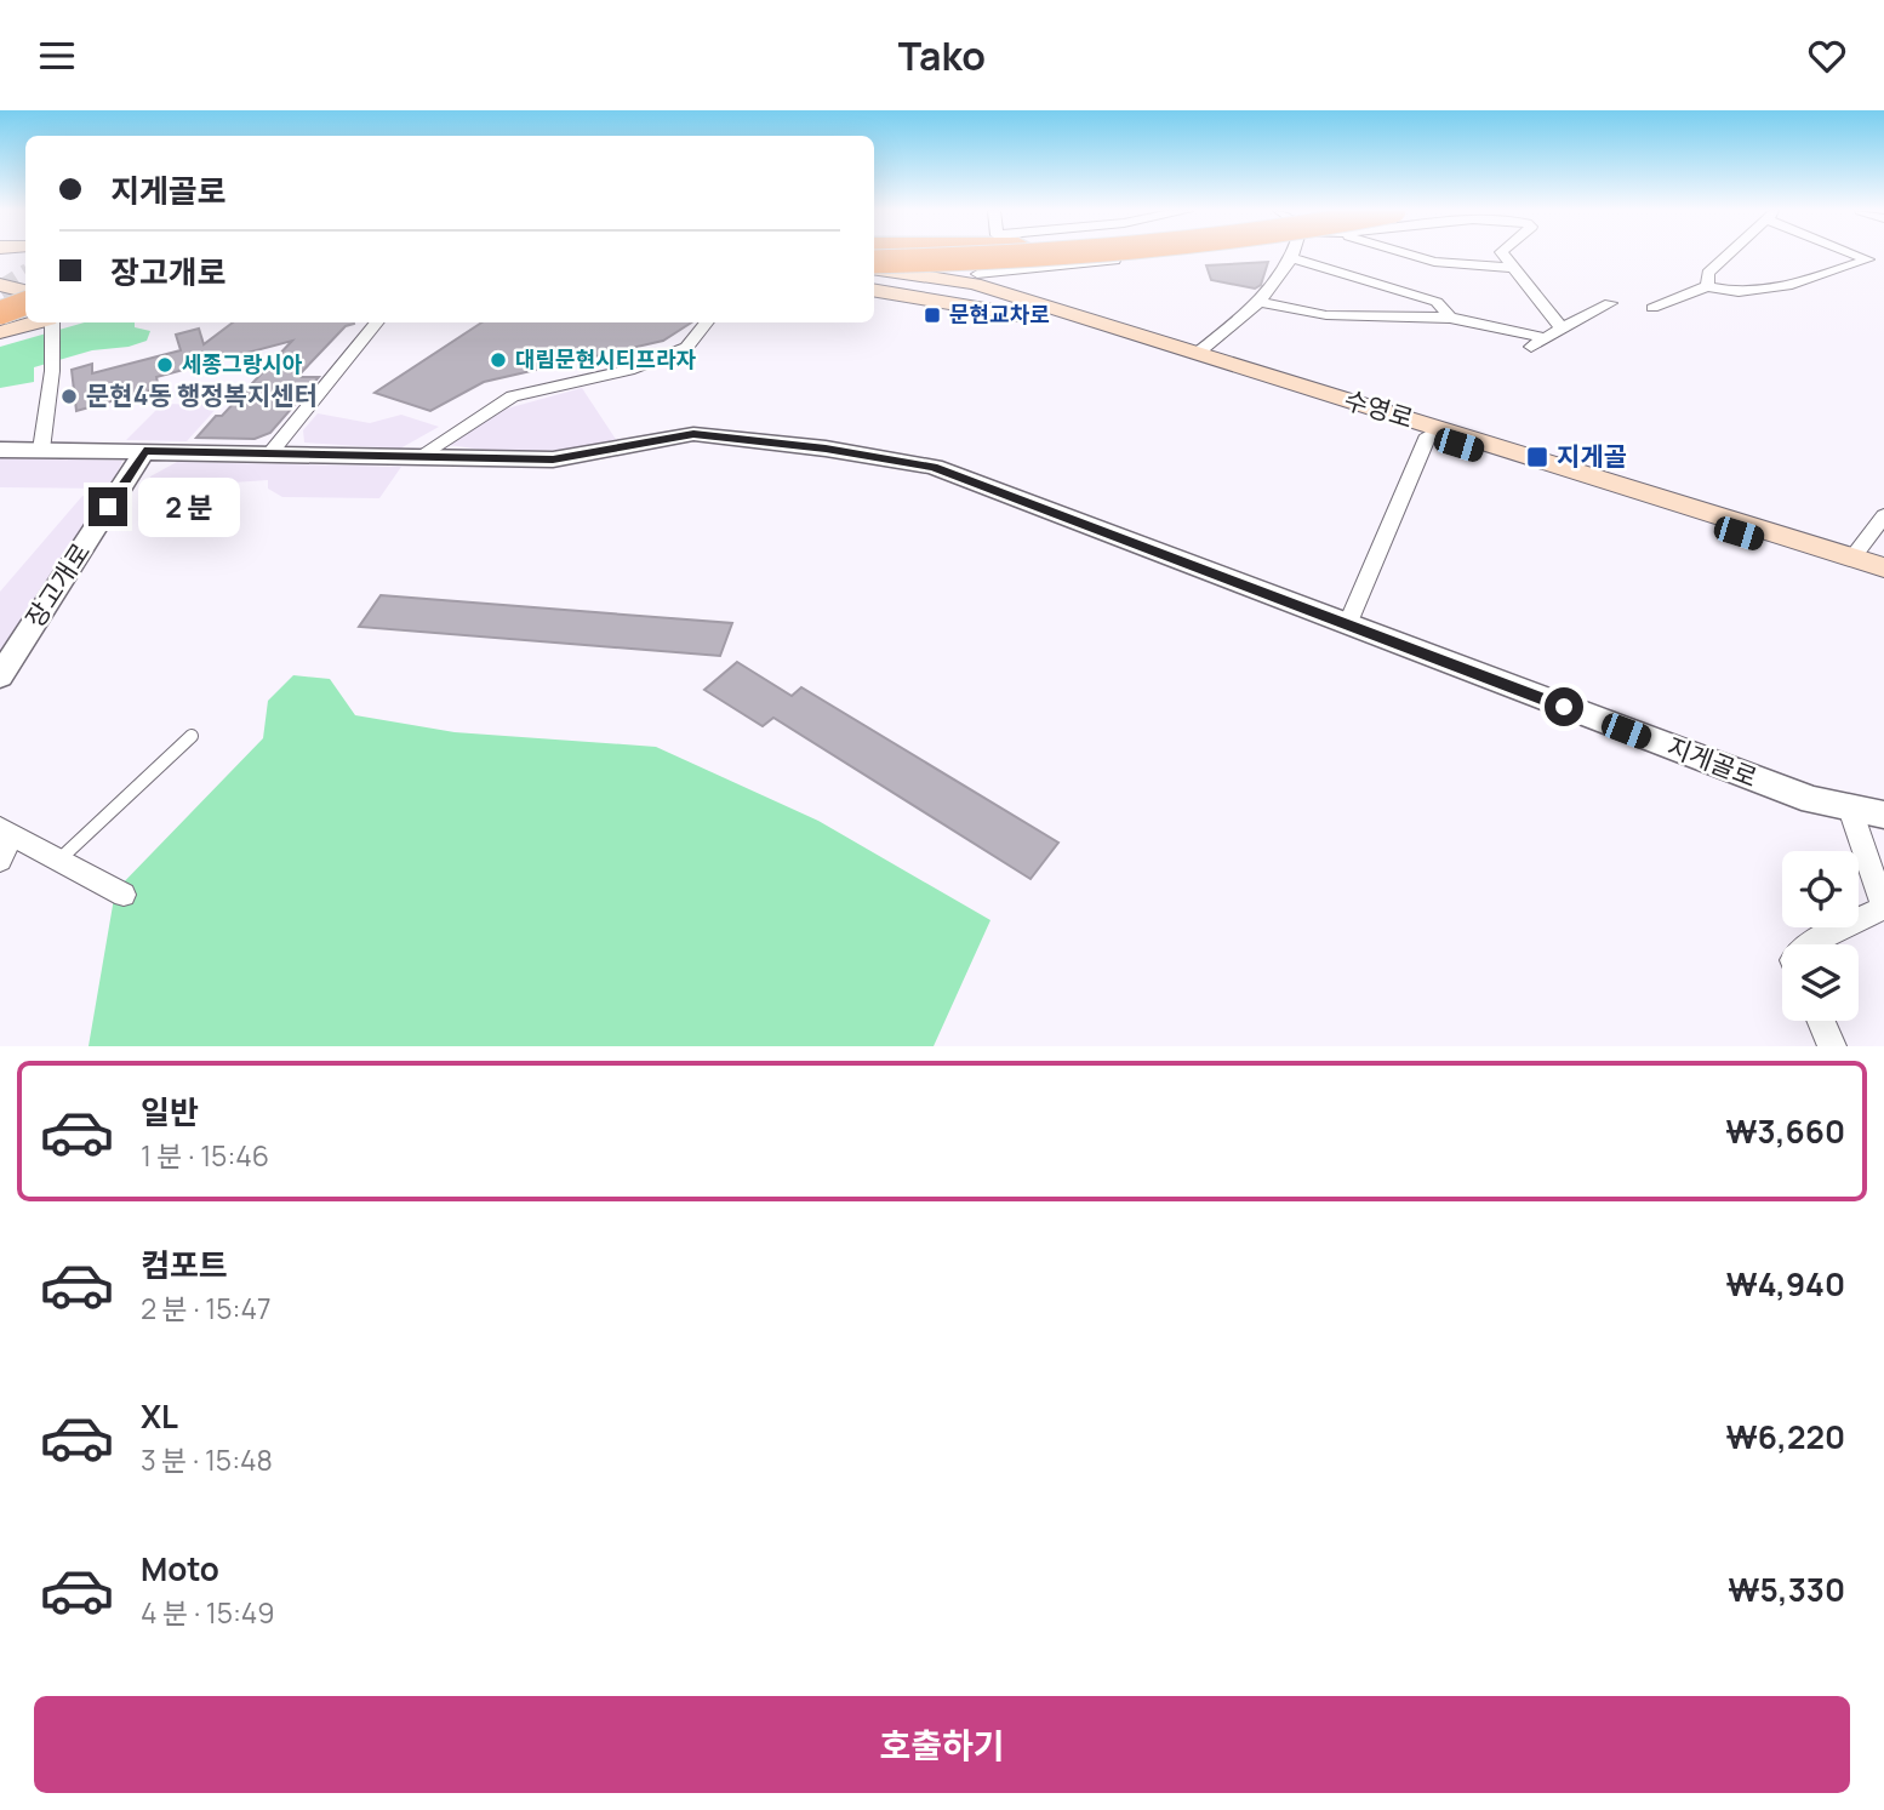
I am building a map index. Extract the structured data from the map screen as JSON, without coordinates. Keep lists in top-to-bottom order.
{
  "streets": {
    "main road": ["수영로"],
    "street": ["장고개로", "지게골로"]
  },
  "crossings": [
    ["수영로", "지게골로"],
    ["장고개로", "지게골로"]
  ],
  "places": {
    "transit": ["문현교차로", "지게골"],
    "other": ["대림문현시티프라자", "세종그랑시아", "문현4동 행정복지센터"]
  },
  "page": {
    "header": "Tako",
    "banner": ["지게골로", "장고개로"],
    "bubble": "2 분",
    "list": [
      {
        "name": "일반",
        "note": "1 분 · 15:46",
        "value": "₩3,660"
      },
      {
        "name": "컴포트",
        "note": "2 분 · 15:47",
        "value": "₩4,940"
      },
      {
        "name": "XL",
        "note": "3 분 · 15:48",
        "value": "₩6,220"
      },
      {
        "name": "Moto",
        "note": "4 분 · 15:49",
        "value": "₩5,330"
      }
    ],
    "buttons": "호출하기"
  }
}
